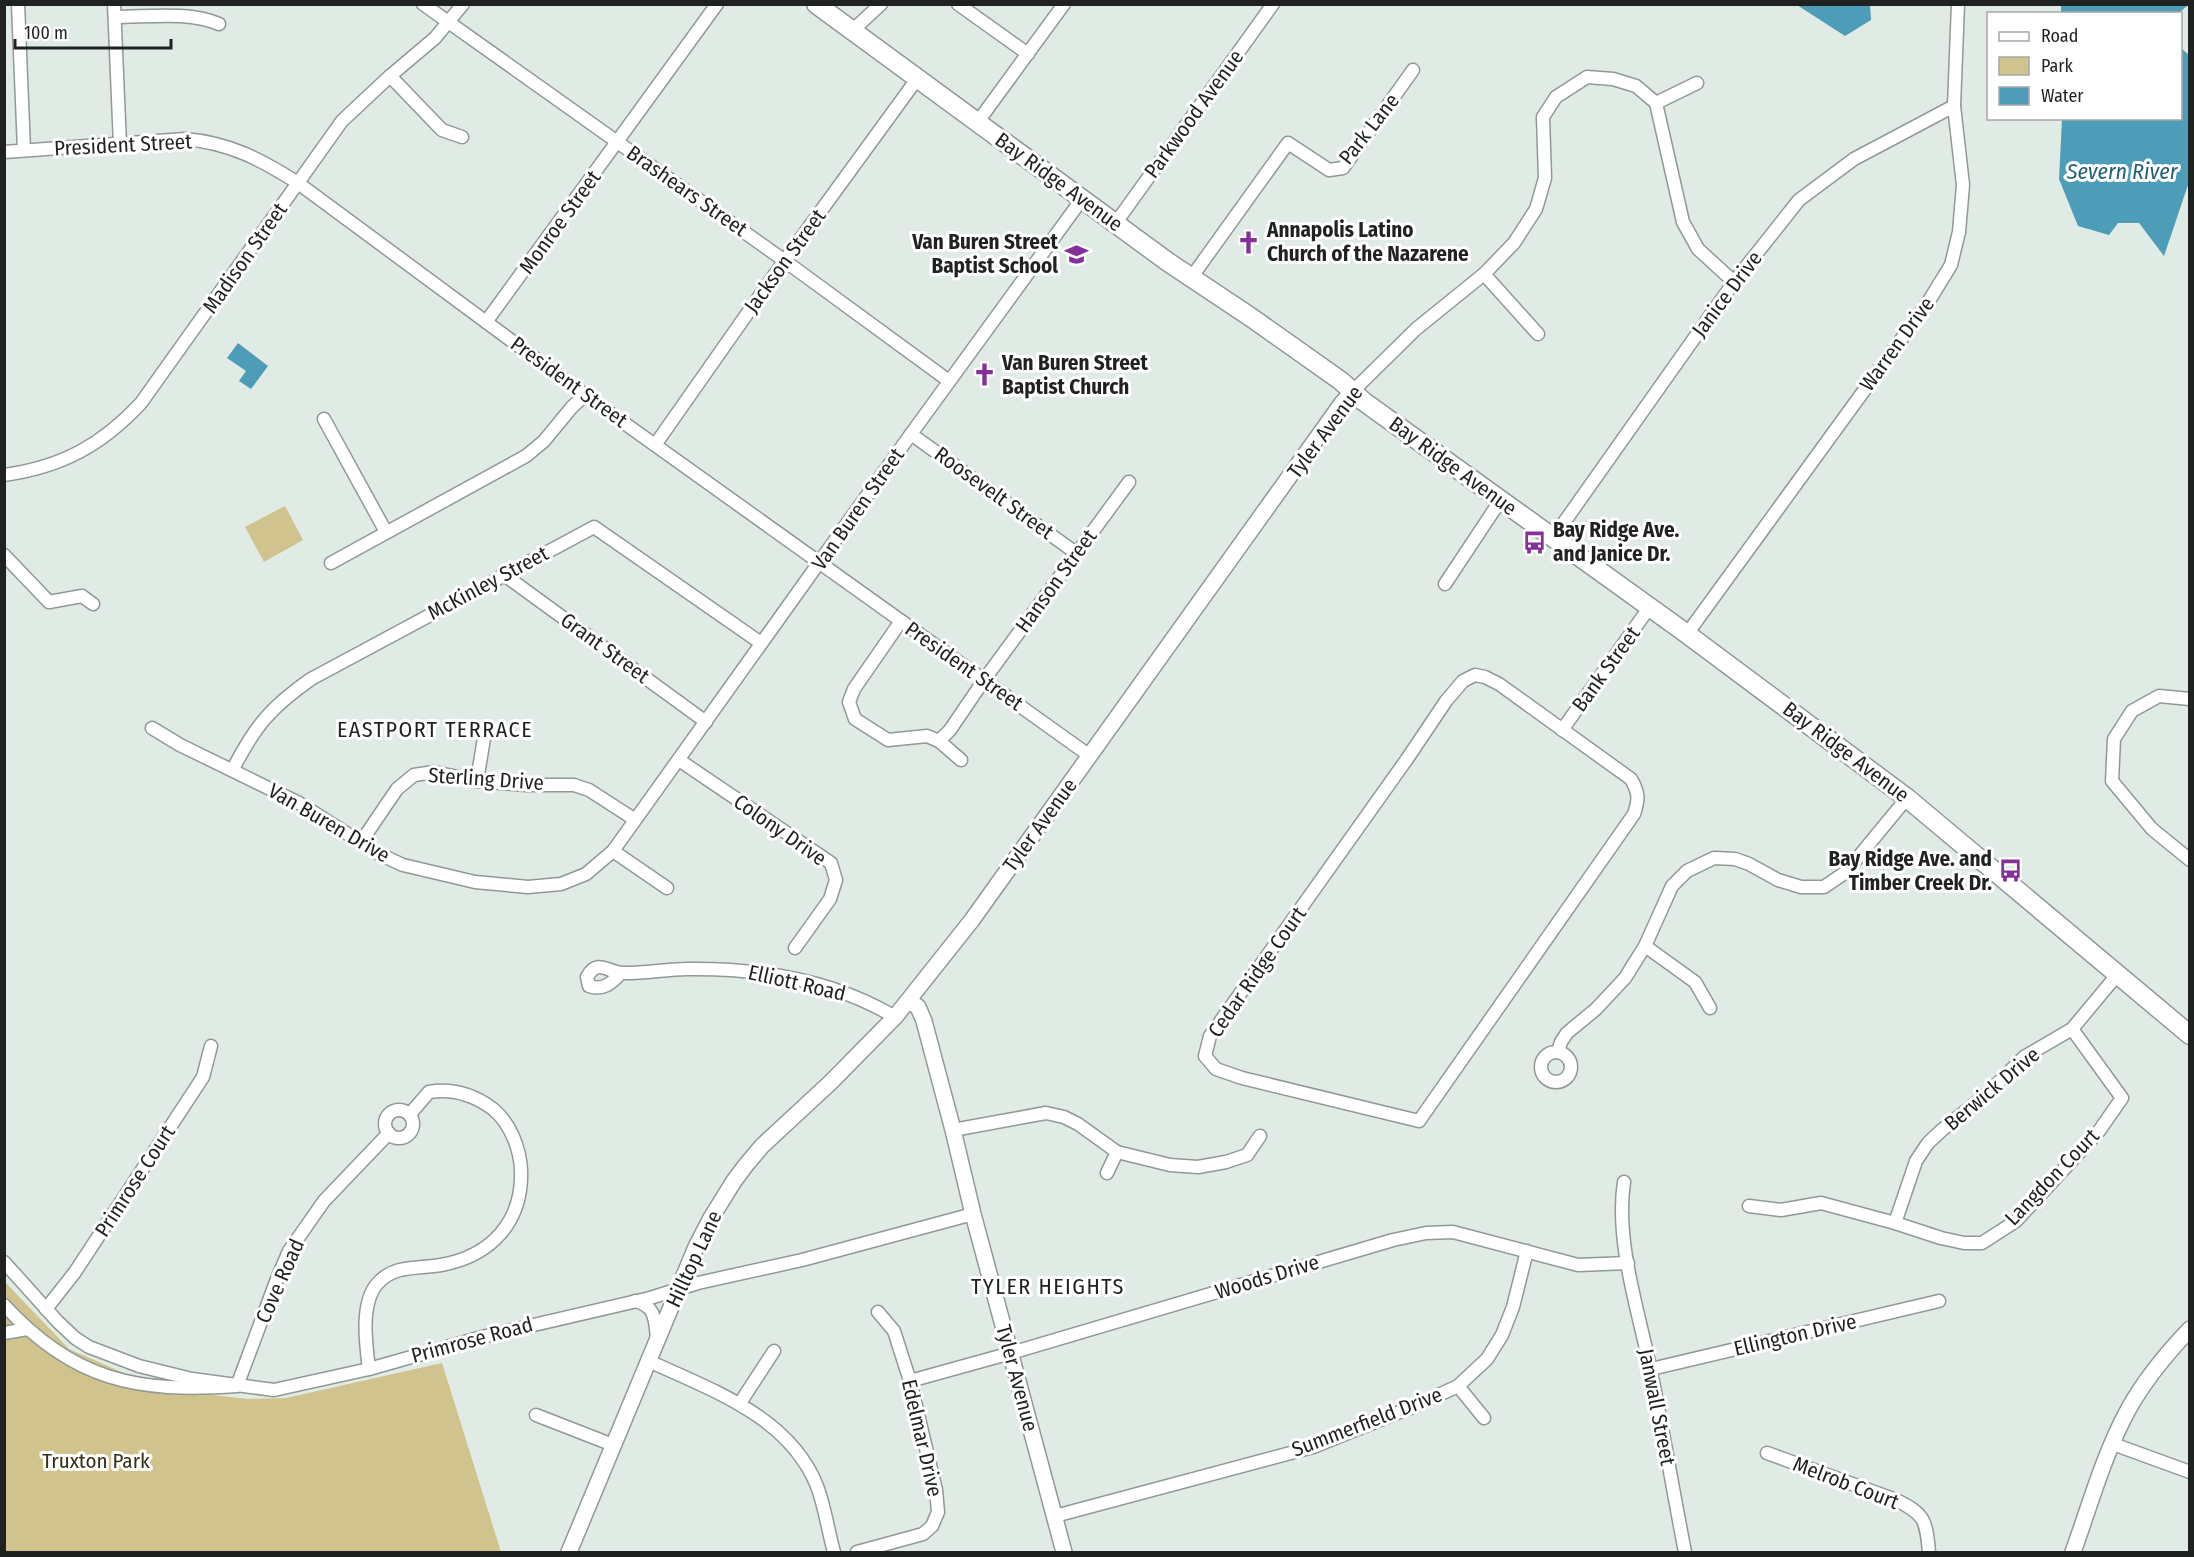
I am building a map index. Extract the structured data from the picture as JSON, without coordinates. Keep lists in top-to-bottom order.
{
  "streets": {
    "main road": ["Bay Ridge Avenue"],
    "street": [
      "Parkwood Avenue",
      "Park Lane",
      "President Street",
      "Brashears Street",
      "Monroe Street",
      "Madison Street",
      "Jackson Street",
      "Janice Drive",
      "Warren Drive",
      "Tyler Avenue",
      "Roosevelt Street",
      "Van Buren Street",
      "Hanson Street",
      "McKinley Street",
      "Grant Street",
      "Bank Street",
      "Sterling Drive",
      "Van Buren Drive",
      "Colony Drive",
      "Cedar Ridge Court",
      "Elliott Road",
      "Berwick Drive",
      "Langdon Court",
      "Primrose Court",
      "Hilltop Lane",
      "Woods Drive",
      "Cove Road",
      "Ellington Drive",
      "Primrose Road",
      "Janwall Street",
      "Summerfield Drive",
      "Edelmar Drive",
      "Melrob Court"
    ]
  },
  "crossings": [
    ["Parkwood Avenue", "Bay Ridge Avenue"],
    ["Park Lane", "Bay Ridge Avenue"],
    ["President Street", "Monroe Street"],
    ["President Street", "Madison Street"],
    ["President Street", "Jackson Street"],
    ["President Street", "Tyler Avenue"],
    ["President Street", "Van Buren Street"],
    ["President Street", "Hanson Street"],
    ["Bay Ridge Avenue", "Jackson Street"],
    ["Bay Ridge Avenue", "Janice Drive"],
    ["Bay Ridge Avenue", "Warren Drive"],
    ["Bay Ridge Avenue", "Tyler Avenue"],
    ["Bay Ridge Avenue", "Van Buren Street"],
    ["Bay Ridge Avenue", "Bank Street"],
    ["Bay Ridge Avenue", "Berwick Drive"],
    ["Brashears Street", "Monroe Street"],
    ["Brashears Street", "Madison Street"],
    ["Brashears Street", "Jackson Street"],
    ["Brashears Street", "Van Buren Street"],
    ["Janice Drive", "Warren Drive"],
    ["Tyler Avenue", "Elliott Road"],
    ["Tyler Avenue", "Hilltop Lane"],
    ["Tyler Avenue", "Woods Drive"],
    ["Tyler Avenue", "Primrose Road"],
    ["Tyler Avenue", "Summerfield Drive"],
    ["Roosevelt Street", "Van Buren Street"],
    ["Roosevelt Street", "Hanson Street"],
    ["Van Buren Street", "McKinley Street"],
    ["Van Buren Street", "Grant Street"],
    ["Van Buren Street", "Sterling Drive"],
    ["Van Buren Street", "Van Buren Drive"],
    ["Van Buren Street", "Colony Drive"],
    ["McKinley Street", "Grant Street"],
    ["McKinley Street", "Van Buren Drive"],
    ["Bank Street", "Cedar Ridge Court"],
    ["Sterling Drive", "Van Buren Drive"],
    ["Elliott Road", "Hilltop Lane"],
    ["Berwick Drive", "Langdon Court"],
    ["Primrose Court", "Primrose Road"],
    ["Hilltop Lane", "Primrose Road"],
    ["Woods Drive", "Janwall Street"],
    ["Woods Drive", "Summerfield Drive"],
    ["Woods Drive", "Edelmar Drive"],
    ["Cove Road", "Primrose Road"],
    ["Ellington Drive", "Janwall Street"]
  ],
  "districts": ["EASTPORT TERRACE", "TYLER HEIGHTS"],
  "water": ["Severn River"],
  "parks": ["Truxton Park"],
  "places": {
    "church": ["Annapolis Latino Church of the Nazarene", "Van Buren Street Baptist Church"],
    "school or university": ["Van Buren Street Baptist School"],
    "bus stop": ["Bay Ridge Ave. and Janice Dr.", "Bay Ridge Ave. and Timber Creek Dr."]
  },
  "legend": ["Road", "Park", "Water"],
  "scale_bar": "100 m"
}
